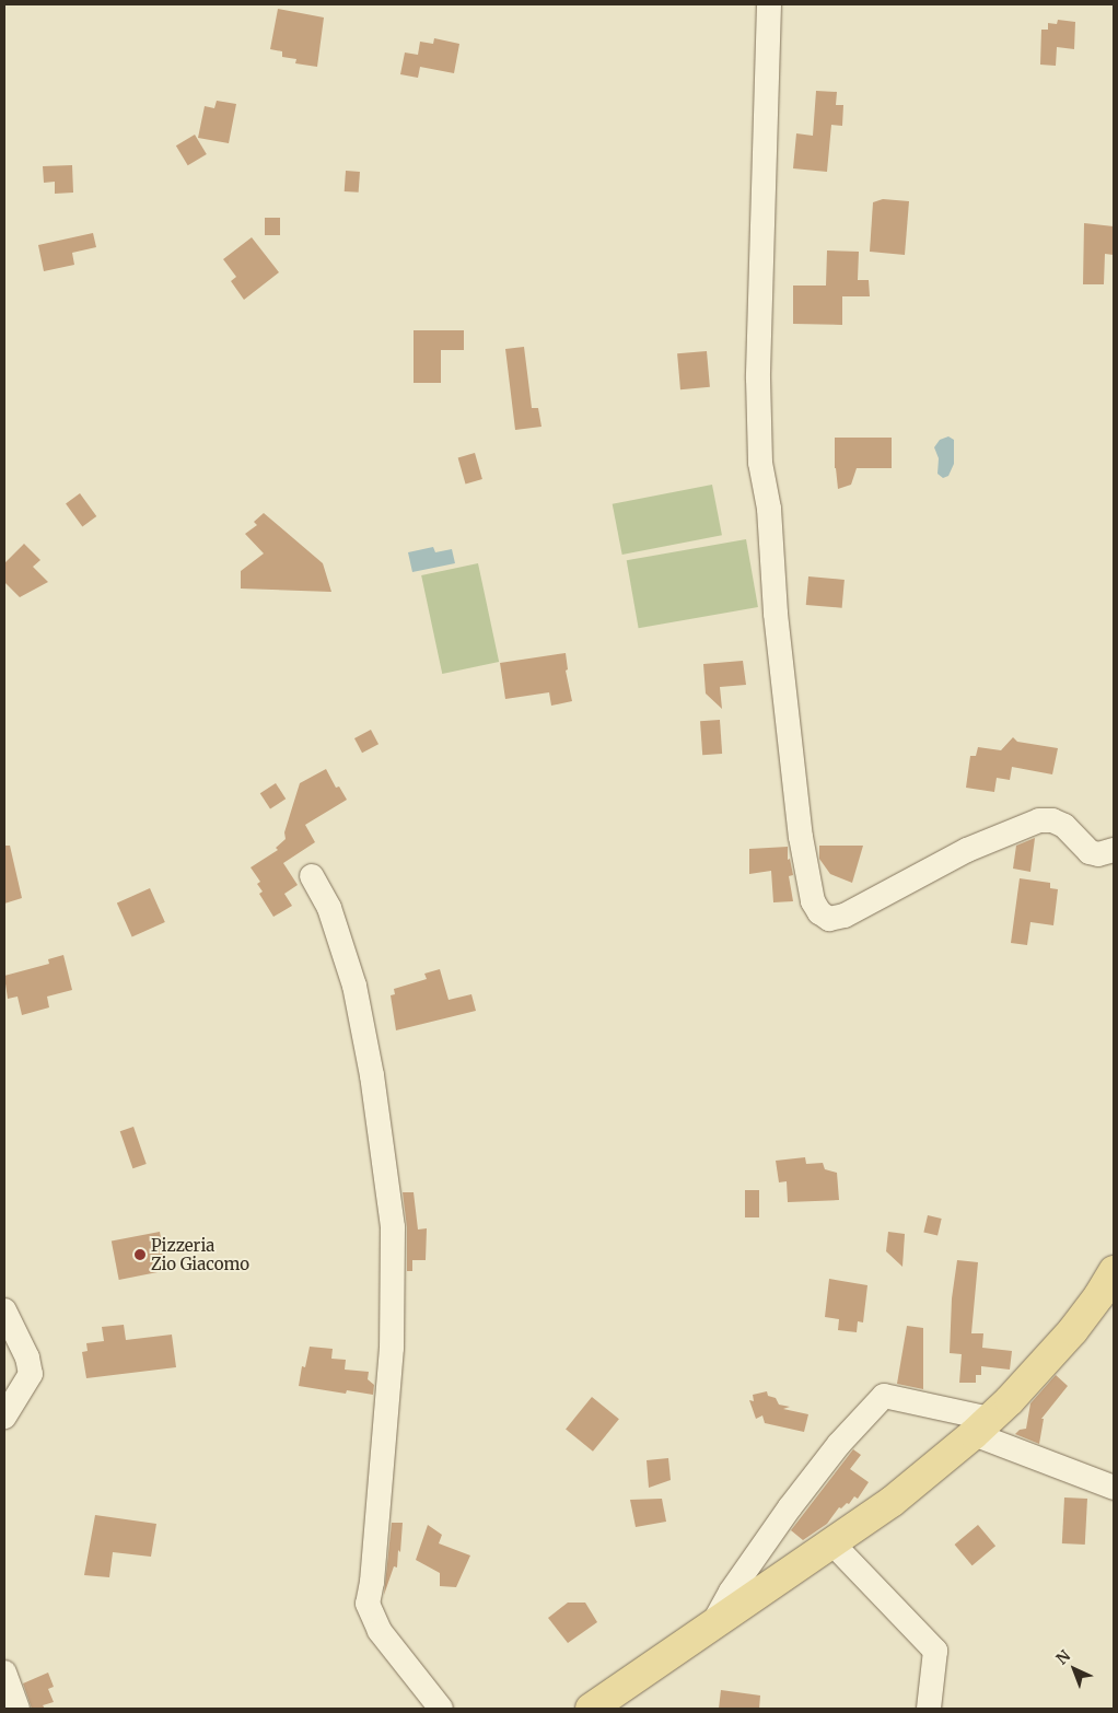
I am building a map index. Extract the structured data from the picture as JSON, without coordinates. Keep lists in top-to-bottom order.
{
  "places": ["Pizzeria Zio Giacomo"],
  "north": "top left"
}
